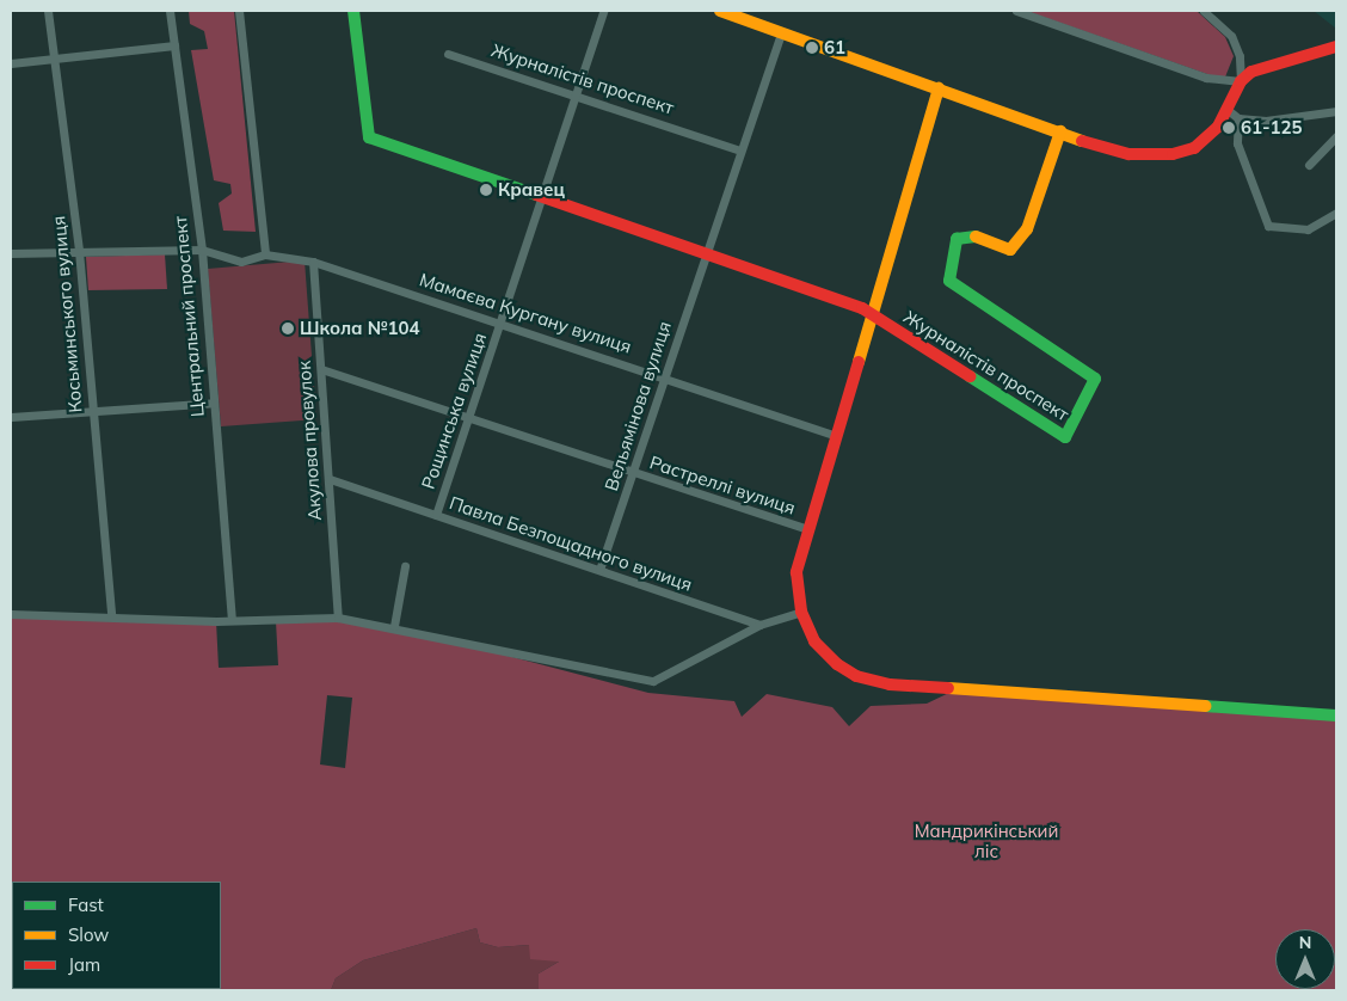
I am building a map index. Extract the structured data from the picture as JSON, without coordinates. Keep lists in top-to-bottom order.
{
  "streets": {
    "street": [
      "Журналістів проспект",
      "Мамаєва Кургану вулиця",
      "Косьминського вулиця",
      "Центральний проспект",
      "Вельямінова вулиця",
      "Рощинська вулиця",
      "Акулова провулок",
      "Растреллі вулиця",
      "Павла Безпощадного вулиця"
    ]
  },
  "crossings": [
    ["Журналістів проспект", "Вельямінова вулиця"],
    ["Журналістів проспект", "Рощинська вулиця"],
    ["Мамаєва Кургану вулиця", "Косьминського вулиця"],
    ["Мамаєва Кургану вулиця", "Центральний проспект"],
    ["Мамаєва Кургану вулиця", "Вельямінова вулиця"],
    ["Мамаєва Кургану вулиця", "Рощинська вулиця"],
    ["Мамаєва Кургану вулиця", "Акулова провулок"],
    ["Вельямінова вулиця", "Растреллі вулиця"],
    ["Вельямінова вулиця", "Павла Безпощадного вулиця"],
    ["Рощинська вулиця", "Растреллі вулиця"],
    ["Рощинська вулиця", "Павла Безпощадного вулиця"],
    ["Акулова провулок", "Растреллі вулиця"],
    ["Акулова провулок", "Павла Безпощадного вулиця"]
  ],
  "parks": ["Мандрикінський ліс"],
  "places": [
    "61",
    "61-125",
    "Кравец",
    "Школа №104"
  ],
  "legend": ["Fast", "Slow", "Jam"],
  "north": "top"
}
